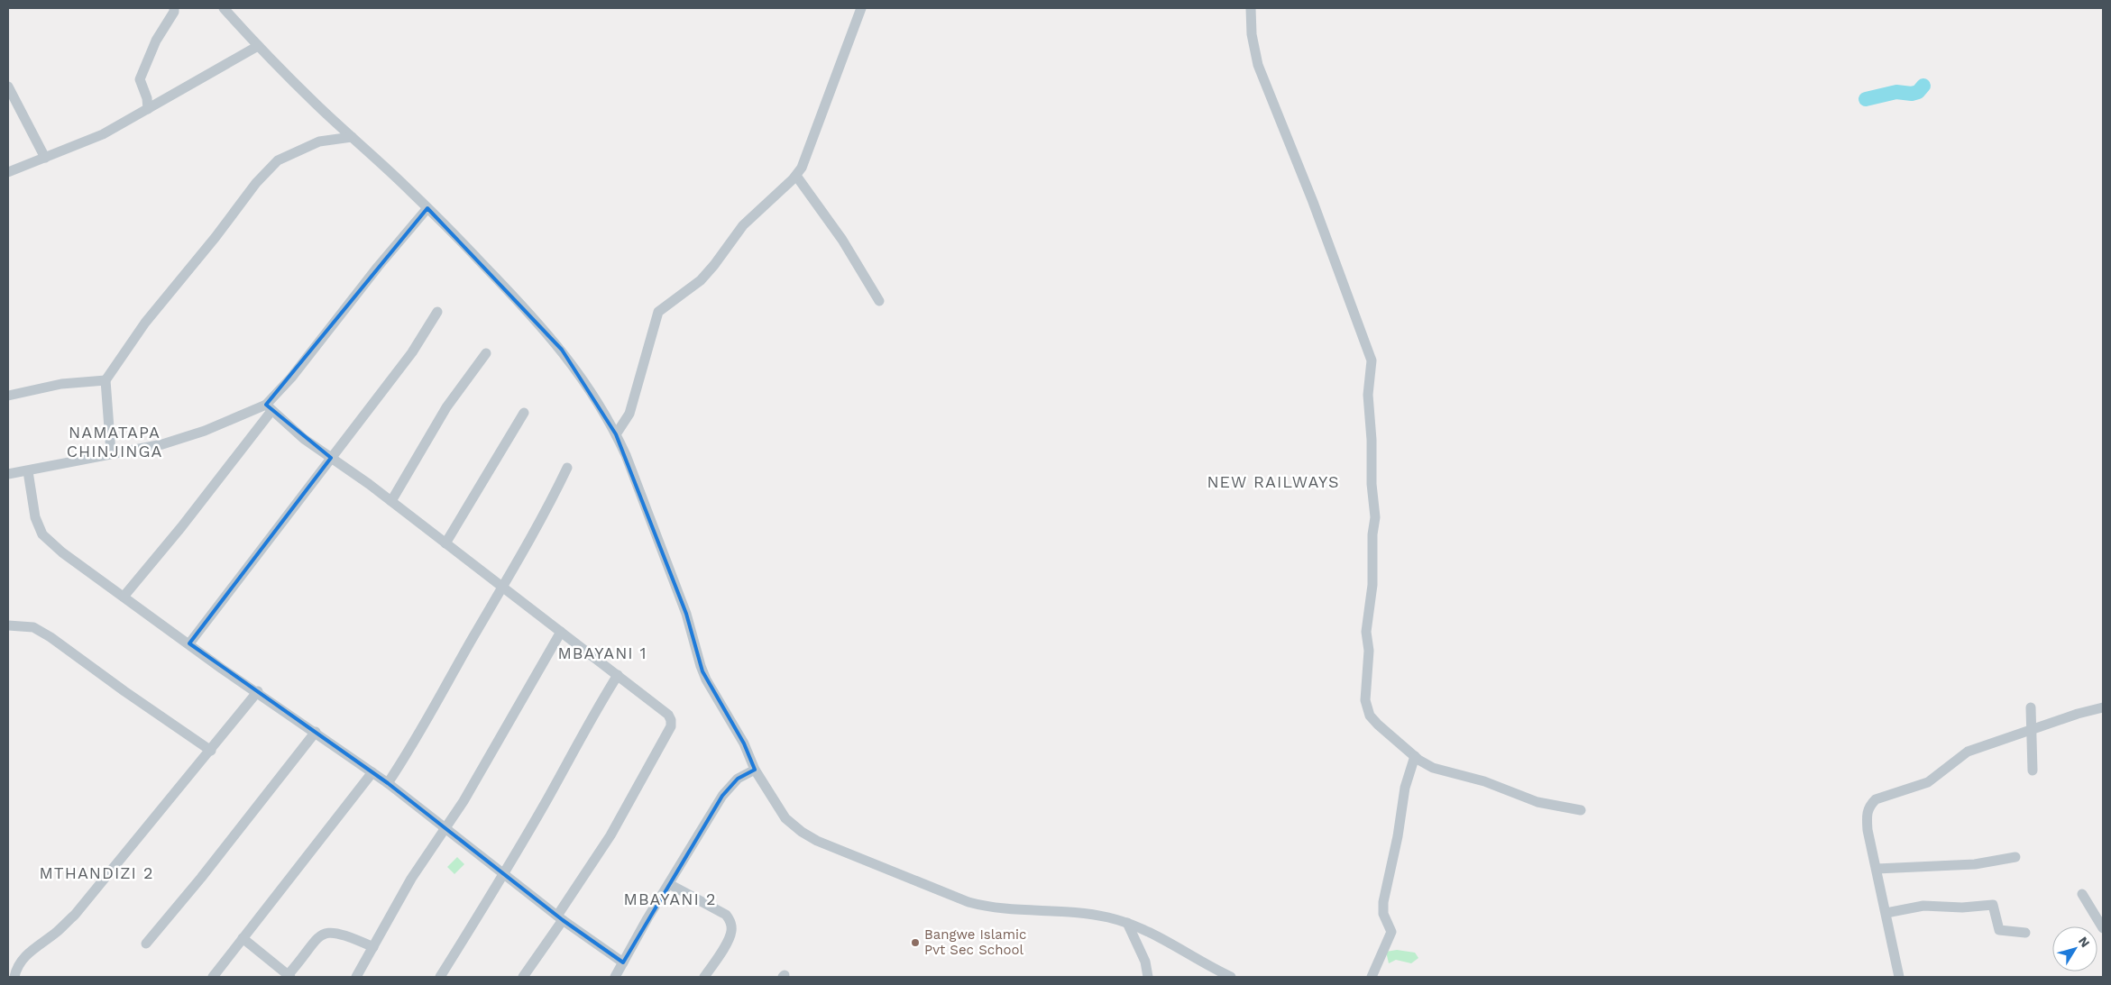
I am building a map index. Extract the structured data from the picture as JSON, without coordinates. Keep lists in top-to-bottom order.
{
  "districts": [
    "NAMATAPA CHINJINGA",
    "NEW RAILWAYS",
    "MBAYANI 1",
    "MTHANDIZI 2",
    "MBAYANI 2"
  ],
  "places": ["Bangwe Islamic Pvt Sec School"],
  "north": "top right"
}
